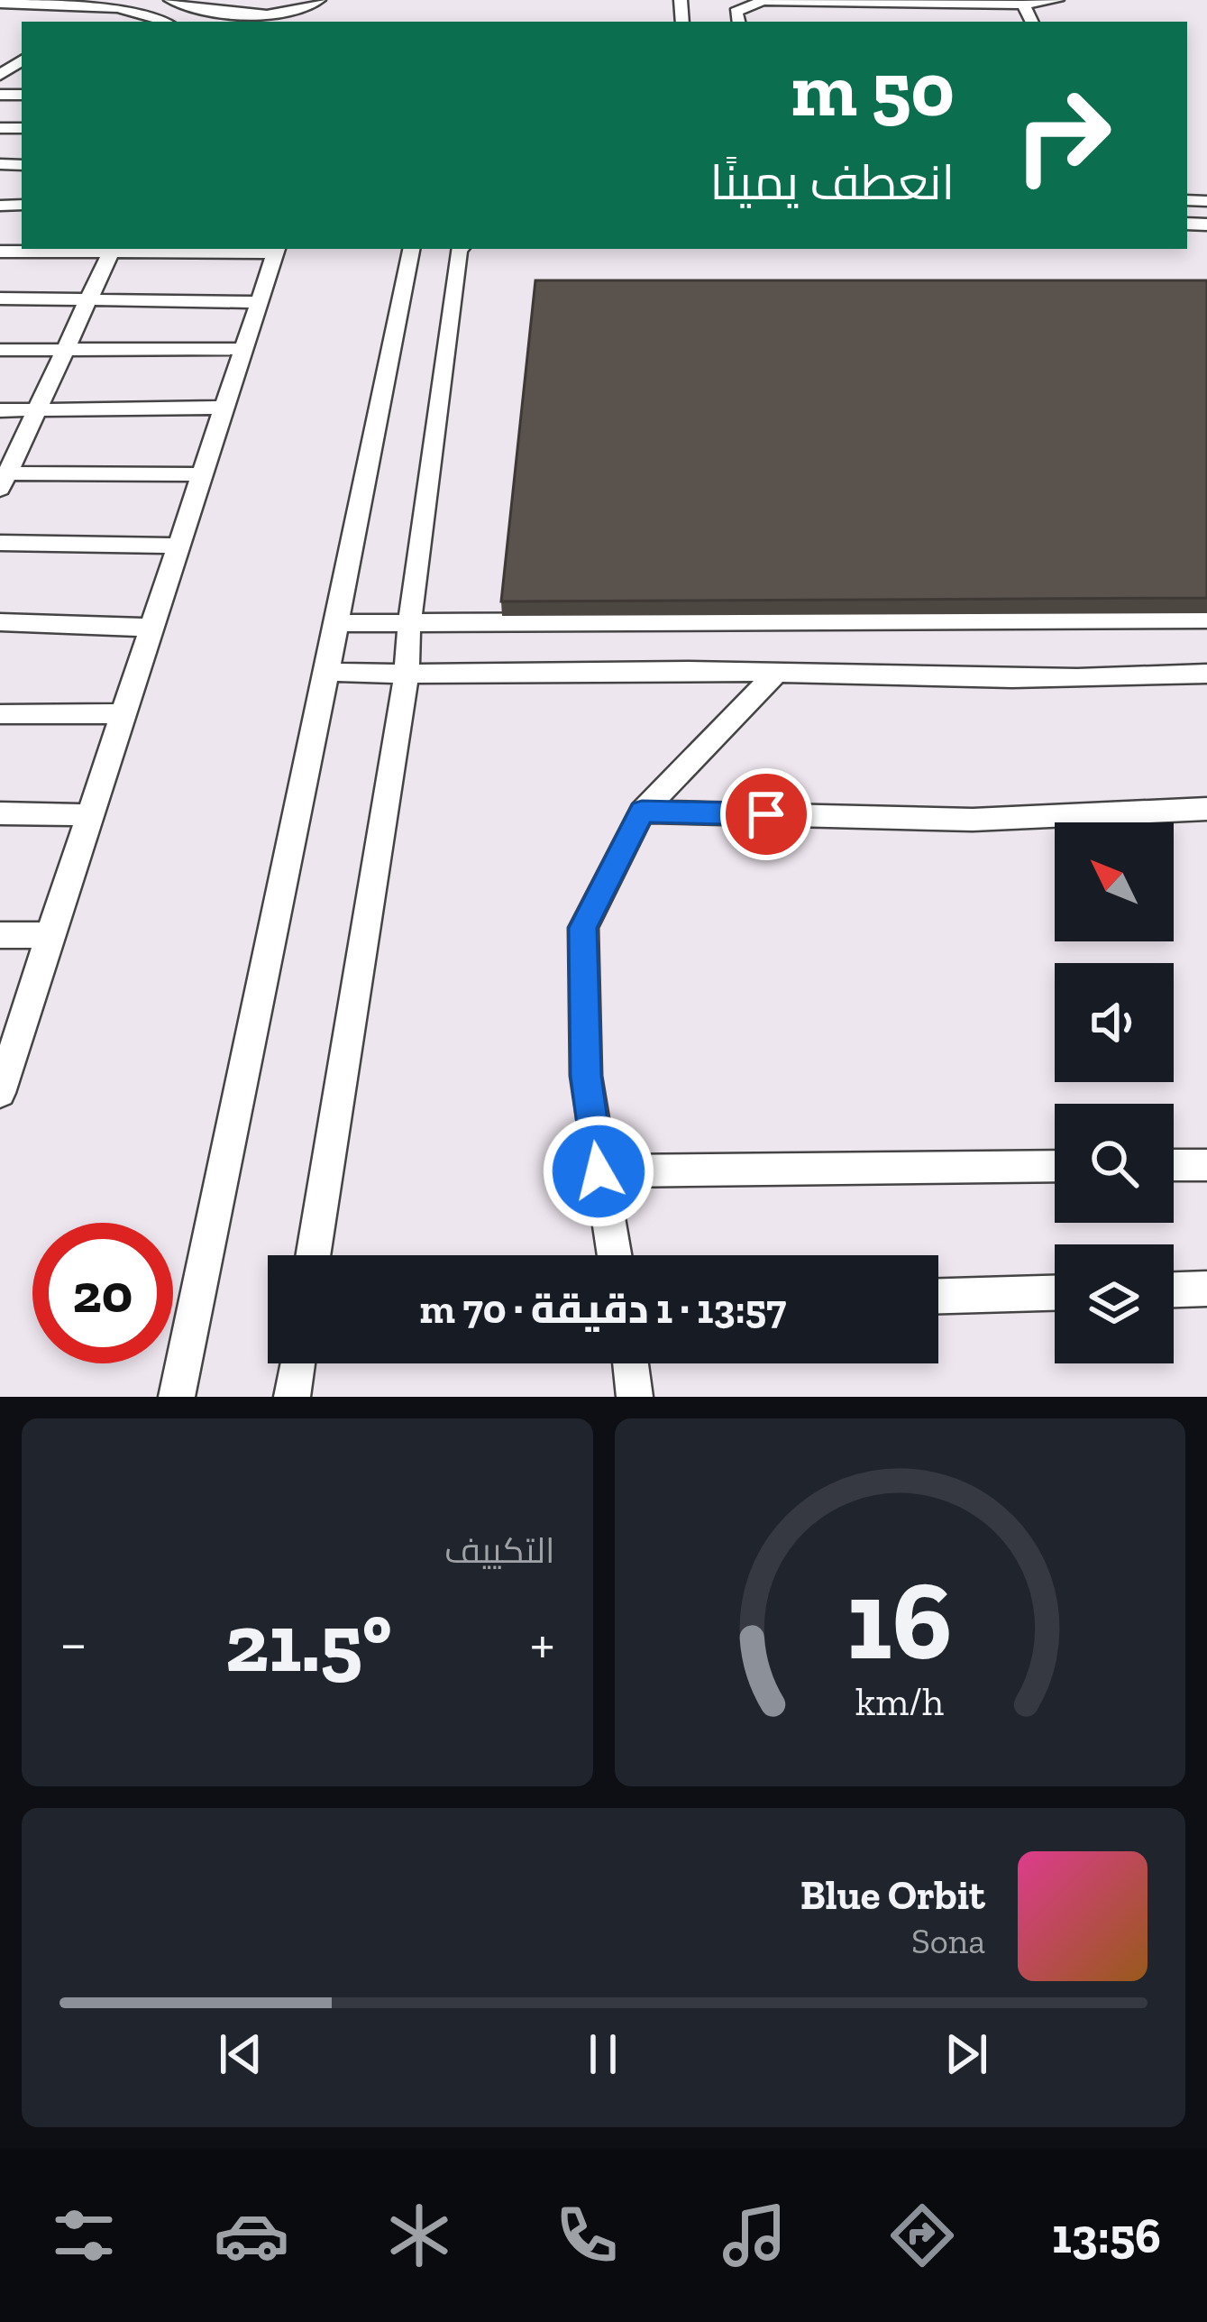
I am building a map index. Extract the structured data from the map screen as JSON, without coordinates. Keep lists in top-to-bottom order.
{
  "north": "top left",
  "page": {
    "turn": ["50 m", "انعطف يمينًا"],
    "limit": "20",
    "trip": "13:57 · 1 دقيقة · 70 m",
    "tile": "التكييف",
    "heat": ["−", "21.5°", "+"],
    "song": ["Blue Orbit", "Sona"],
    "tabs": "13:56",
    "gauge": ["16", "km/h"]
  }
}
